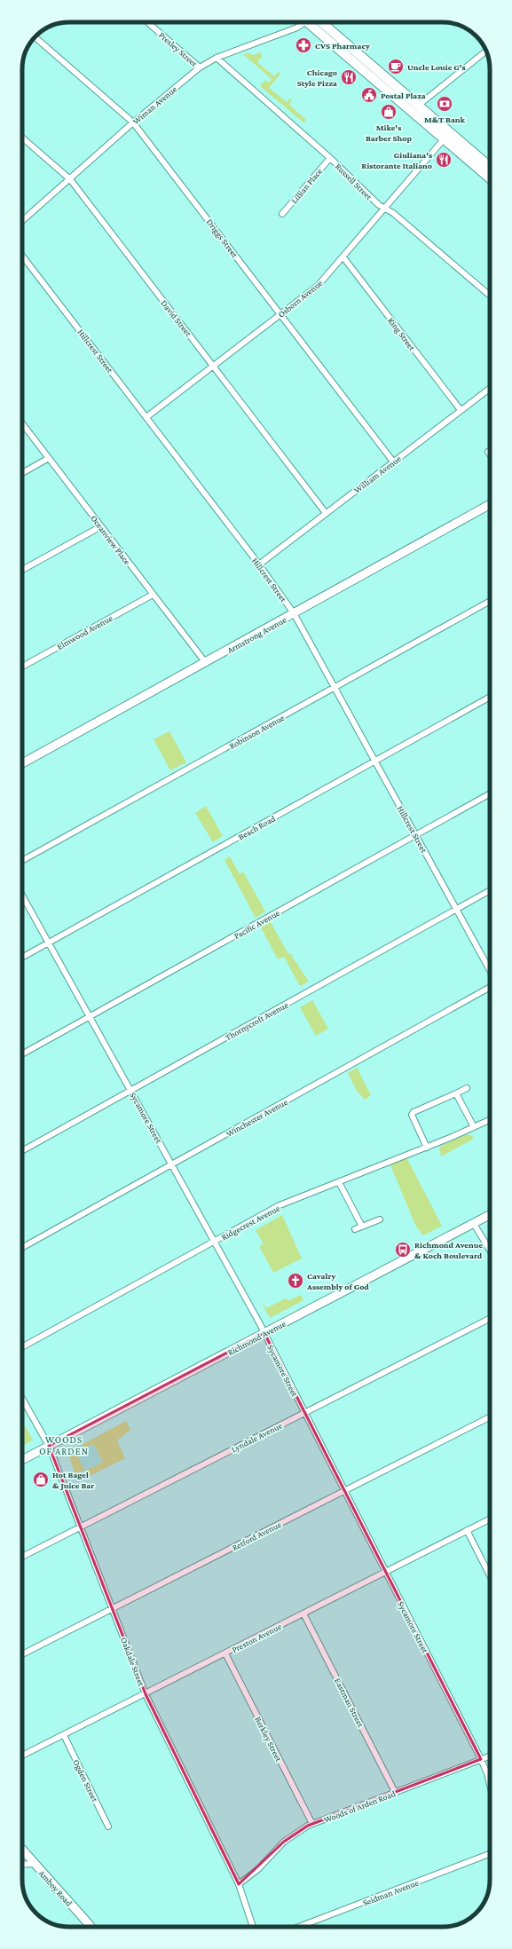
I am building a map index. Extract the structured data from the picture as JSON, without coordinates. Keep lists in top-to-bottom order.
{
  "streets": {
    "main road": ["Armstrong Avenue", "Richmond Avenue", "Amboy Road"],
    "street": [
      "Presley Street",
      "Wiman Avenue",
      "Russell Street",
      "Lillian Place",
      "Driggs Street",
      "Osborn Avenue",
      "David Street",
      "King Street",
      "Hillcrest Street",
      "William Avenue",
      "Oceanview Place",
      "Elmwood Avenue",
      "Robinson Avenue",
      "Beach Road",
      "Pacific Avenue",
      "Thornycroft Avenue",
      "Sycamore Street",
      "Winchester Avenue",
      "Ridgecrest Avenue",
      "Lyndale Avenue",
      "Retford Avenue",
      "Preston Avenue",
      "Oakdale Street",
      "Eastman Street",
      "Berkley Street",
      "Ogden Street",
      "Woods of Arden Road",
      "Seidman Avenue"
    ]
  },
  "crossings": [
    ["Presley Street", "Wiman Avenue"],
    ["Wiman Avenue", "Russell Street"],
    ["Wiman Avenue", "Driggs Street"],
    ["Wiman Avenue", "David Street"],
    ["Russell Street", "Lillian Place"],
    ["Russell Street", "Osborn Avenue"],
    ["Driggs Street", "Osborn Avenue"],
    ["Driggs Street", "William Avenue"],
    ["Osborn Avenue", "David Street"],
    ["Osborn Avenue", "King Street"],
    ["Osborn Avenue", "Hillcrest Street"],
    ["David Street", "William Avenue"],
    ["King Street", "William Avenue"],
    ["Hillcrest Street", "William Avenue"],
    ["Hillcrest Street", "Armstrong Avenue"],
    ["Hillcrest Street", "Robinson Avenue"],
    ["Hillcrest Street", "Beach Road"],
    ["Hillcrest Street", "Pacific Avenue"],
    ["Hillcrest Street", "Thornycroft Avenue"],
    ["Oceanview Place", "Elmwood Avenue"],
    ["Oceanview Place", "Armstrong Avenue"],
    ["Beach Road", "Sycamore Street"],
    ["Pacific Avenue", "Sycamore Street"],
    ["Thornycroft Avenue", "Sycamore Street"],
    ["Sycamore Street", "Winchester Avenue"],
    ["Sycamore Street", "Ridgecrest Avenue"],
    ["Sycamore Street", "Richmond Avenue"],
    ["Sycamore Street", "Lyndale Avenue"],
    ["Sycamore Street", "Retford Avenue"],
    ["Sycamore Street", "Preston Avenue"],
    ["Sycamore Street", "Woods of Arden Road"],
    ["Richmond Avenue", "Oakdale Street"],
    ["Lyndale Avenue", "Oakdale Street"],
    ["Retford Avenue", "Oakdale Street"],
    ["Preston Avenue", "Oakdale Street"],
    ["Preston Avenue", "Eastman Street"],
    ["Preston Avenue", "Berkley Street"],
    ["Preston Avenue", "Ogden Street"],
    ["Oakdale Street", "Woods of Arden Road"],
    ["Eastman Street", "Woods of Arden Road"],
    ["Berkley Street", "Woods of Arden Road"]
  ],
  "districts": ["WOODS OF ARDEN"],
  "places": {
    "pharmacy": ["CVS Pharmacy"],
    "cafe": ["Uncle Louie G's"],
    "restaurant": ["Chicago Style Pizza", "Giuliana's Ristorante Italiano"],
    "public building": ["Postal Plaza"],
    "bank": ["M&T Bank"],
    "shop": ["Mike's Barber Shop", "Hot Bagel & Juice Bar"],
    "bus stop": ["Richmond Avenue & Koch Boulevard"],
    "church": ["Cavalry Assembly of God"]
  }
}
